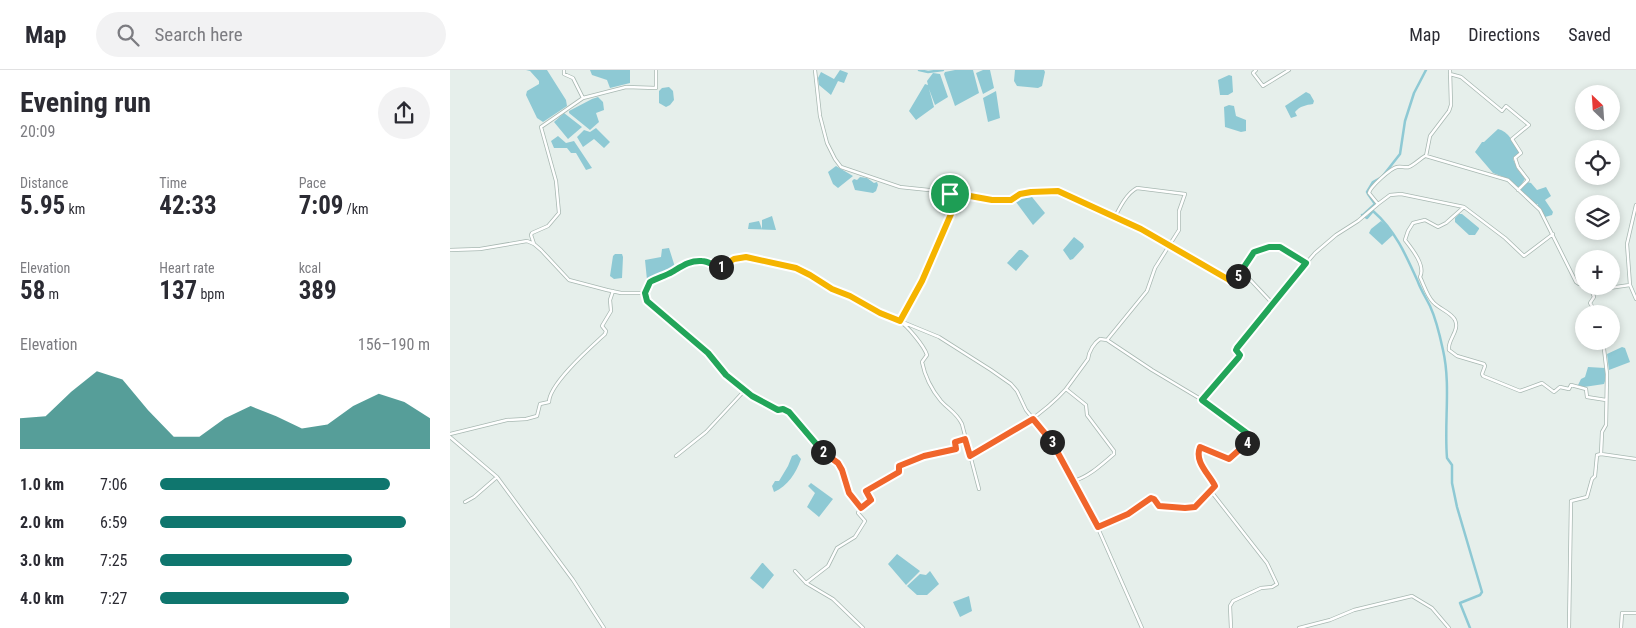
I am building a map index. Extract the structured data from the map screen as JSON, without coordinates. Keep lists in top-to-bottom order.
{
  "north": "top left",
  "page": {
    "header": "Map",
    "search": "Search here",
    "nav": ["Map", "Directions", "Saved"],
    "heading": ["Evening run", "20:09"],
    "map_buttons": ["+", "−"],
    "stats": [
      ["Distance", "5.95 km"],
      ["Time", "42:33"],
      ["Pace", "7:09 /km"],
      ["Elevation", "58 m"],
      ["Heart rate", "137 bpm"],
      ["kcal", "389"]
    ],
    "pins": [
      "1",
      "5",
      "3",
      "4",
      "2"
    ],
    "chart": ["Elevation", "156–190 m"],
    "list": [
      {
        "name": "1.0 km",
        "note": "7:06"
      },
      {
        "name": "2.0 km",
        "note": "6:59"
      },
      {
        "name": "3.0 km",
        "note": "7:25"
      },
      {
        "name": "4.0 km",
        "note": "7:27"
      }
    ]
  }
}
